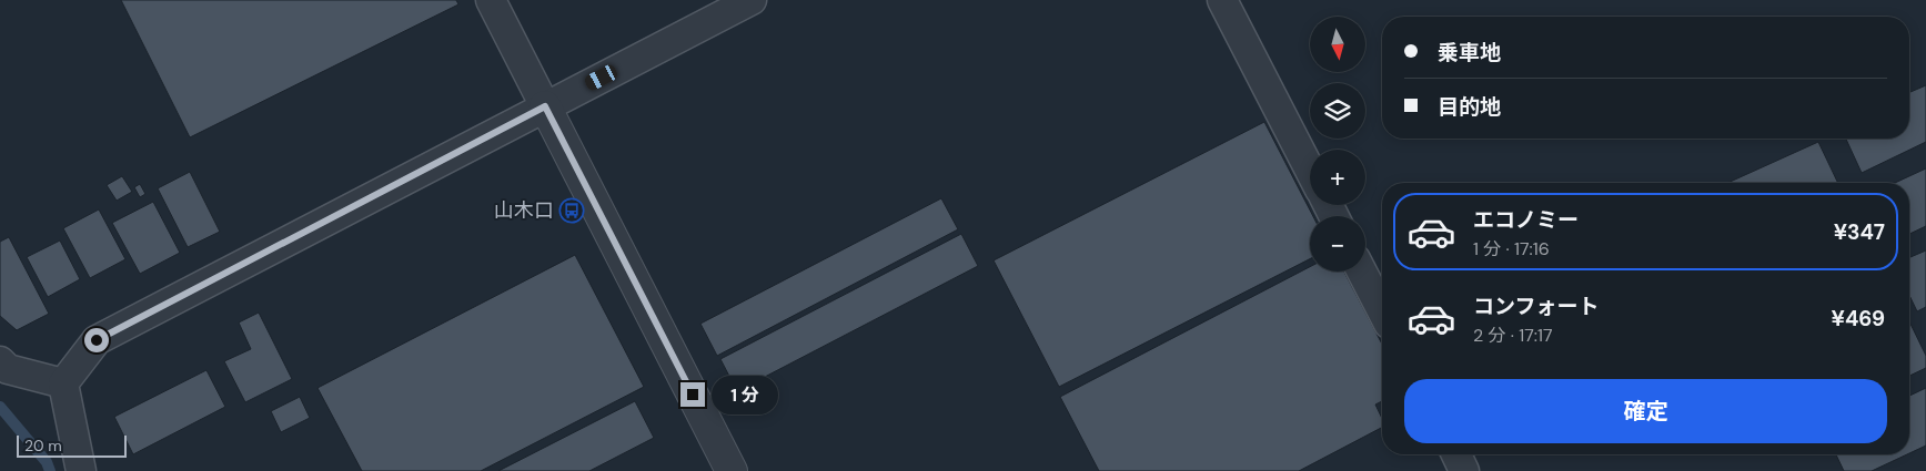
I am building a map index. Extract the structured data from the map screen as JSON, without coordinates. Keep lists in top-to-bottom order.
{
  "places": {
    "bus stop": ["山木口"]
  },
  "scale_bar": "20 m",
  "north": "bottom",
  "page": {
    "map_buttons": ["+", "−"],
    "banner": ["乗車地", "目的地"],
    "list": [
      {
        "name": "エコノミー",
        "note": "1 分 · 17:16",
        "value": "¥347"
      },
      {
        "name": "コンフォート",
        "note": "2 分 · 17:17",
        "value": "¥469"
      }
    ],
    "buttons": "確定",
    "bubble": "1 分",
    "scale": "20 m"
  }
}
